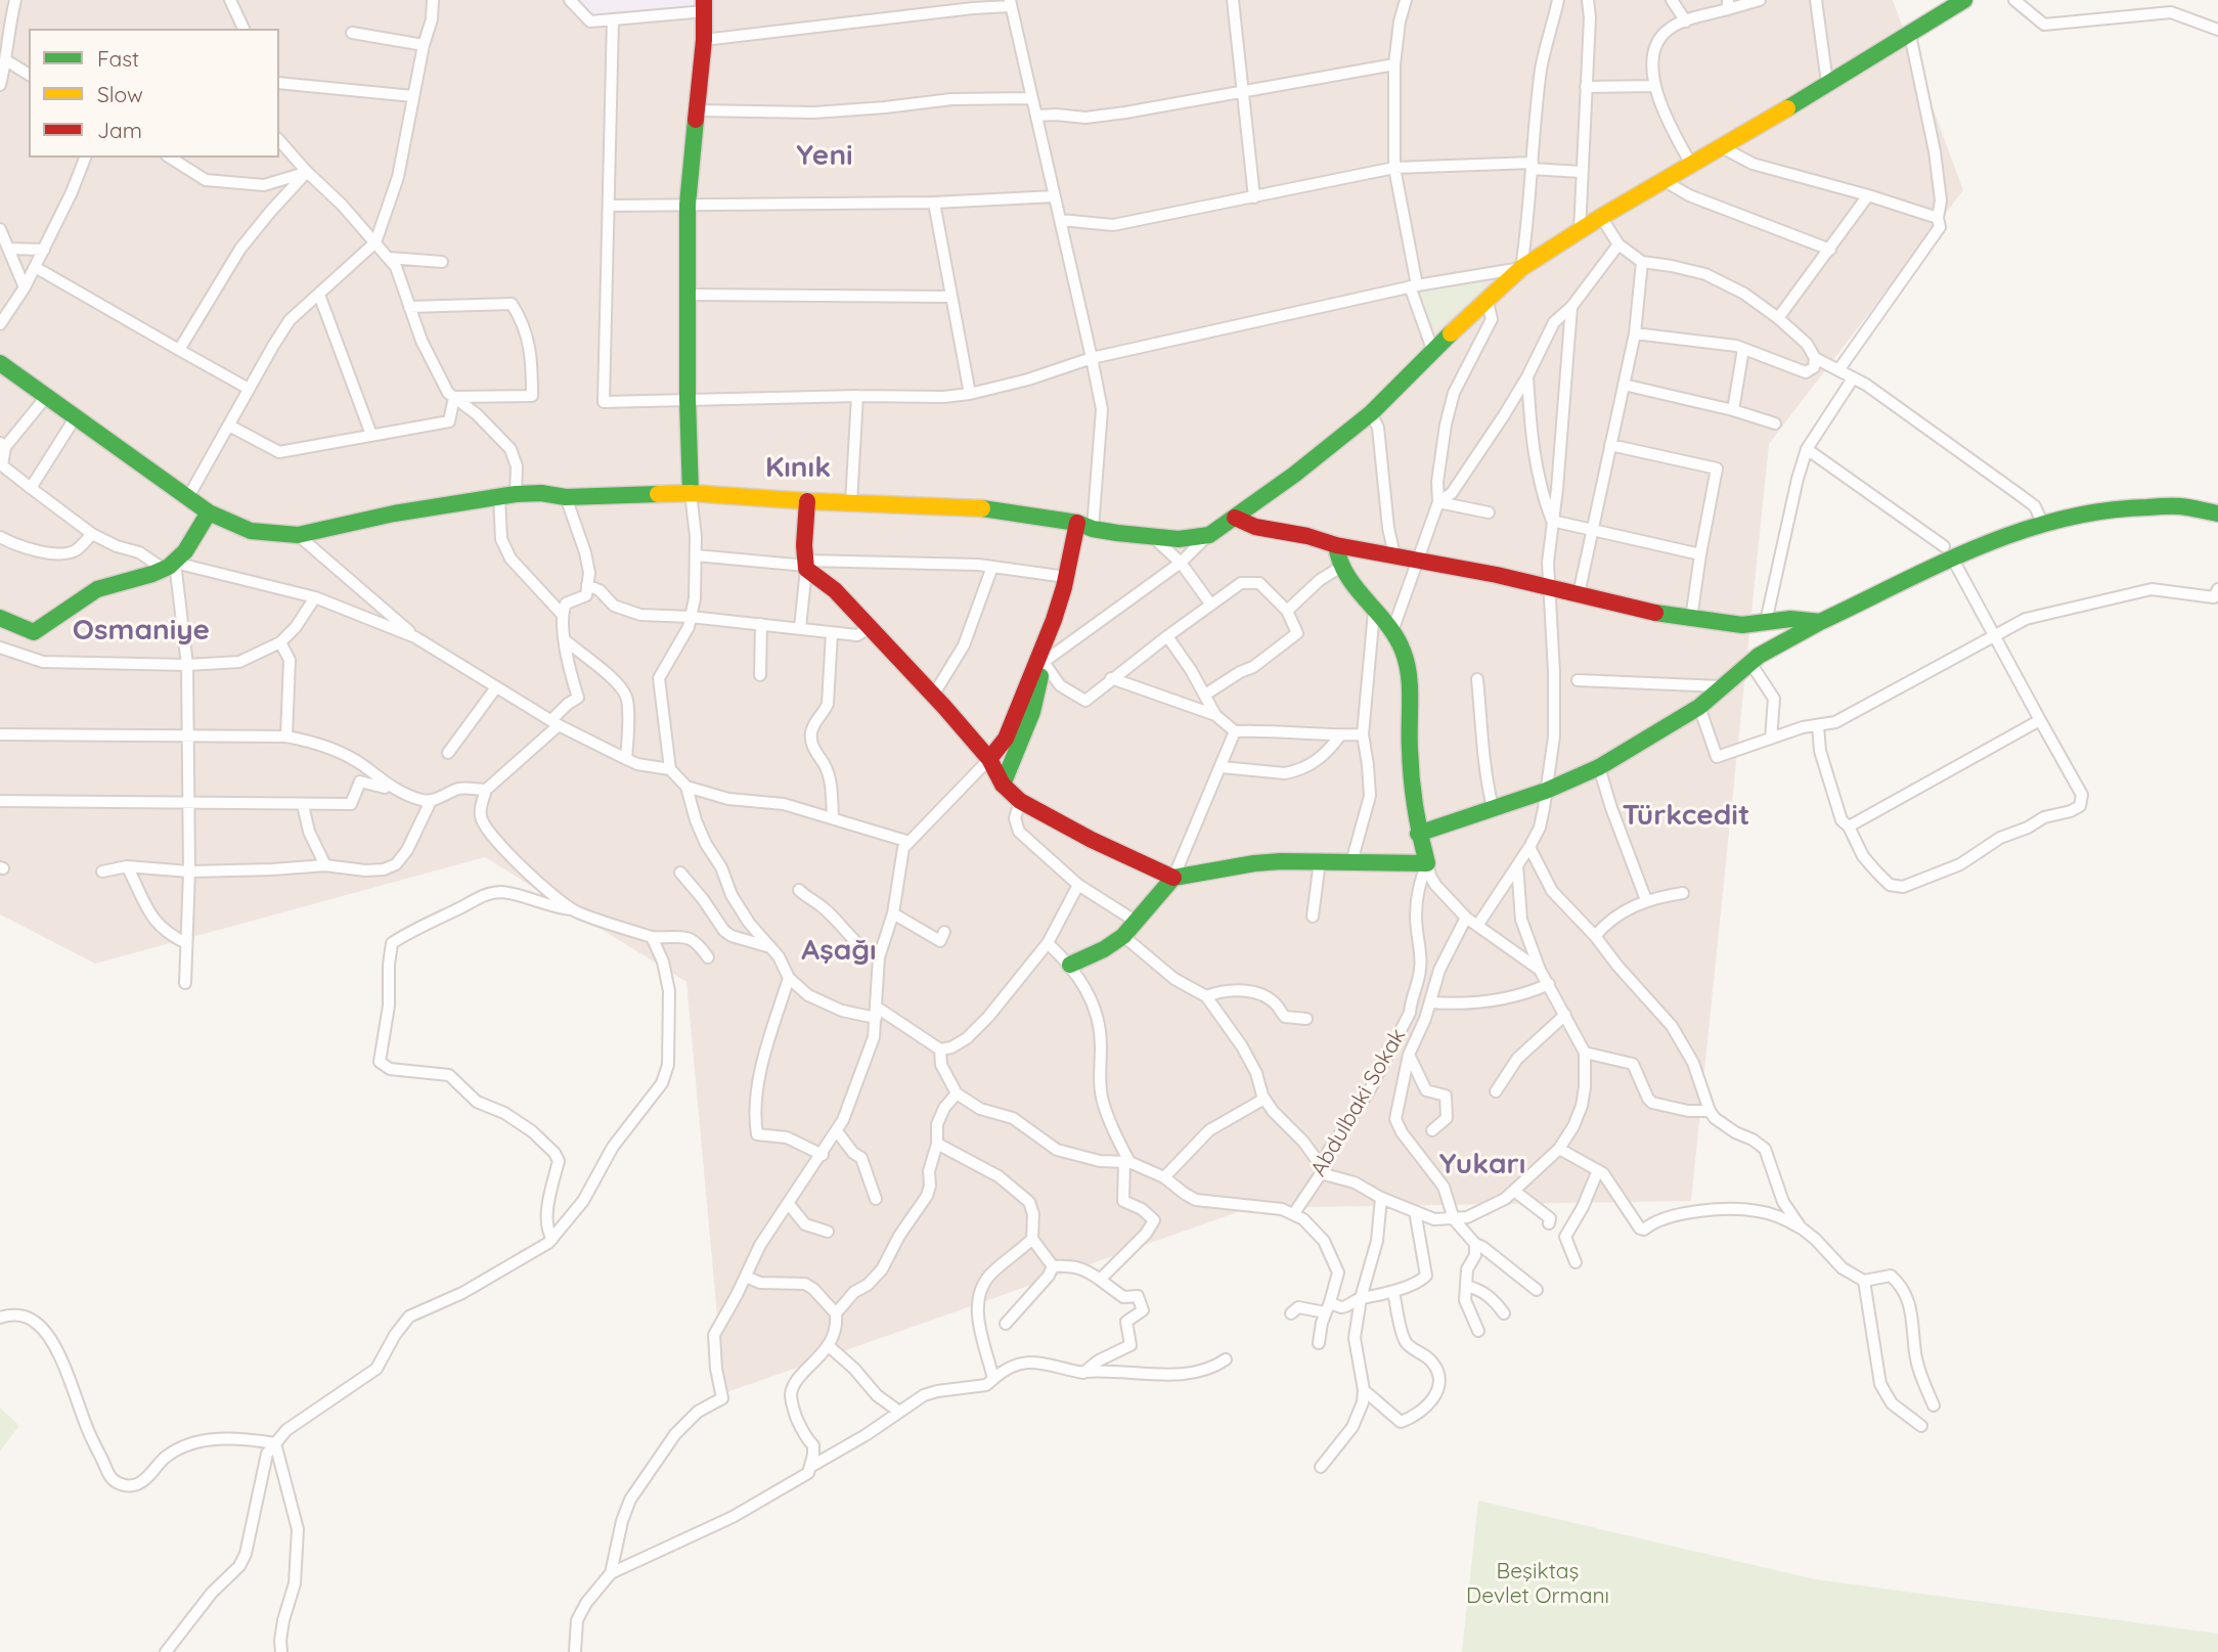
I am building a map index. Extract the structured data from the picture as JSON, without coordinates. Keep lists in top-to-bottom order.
{
  "streets": {
    "street": ["Abdulbaki Sokak"]
  },
  "districts": [
    "Yeni",
    "Kınık",
    "Osmaniye",
    "Türkcedit",
    "Aşağı",
    "Yukarı"
  ],
  "parks": ["Beşiktaş Devlet Ormanı"],
  "legend": ["Fast", "Slow", "Jam"]
}
